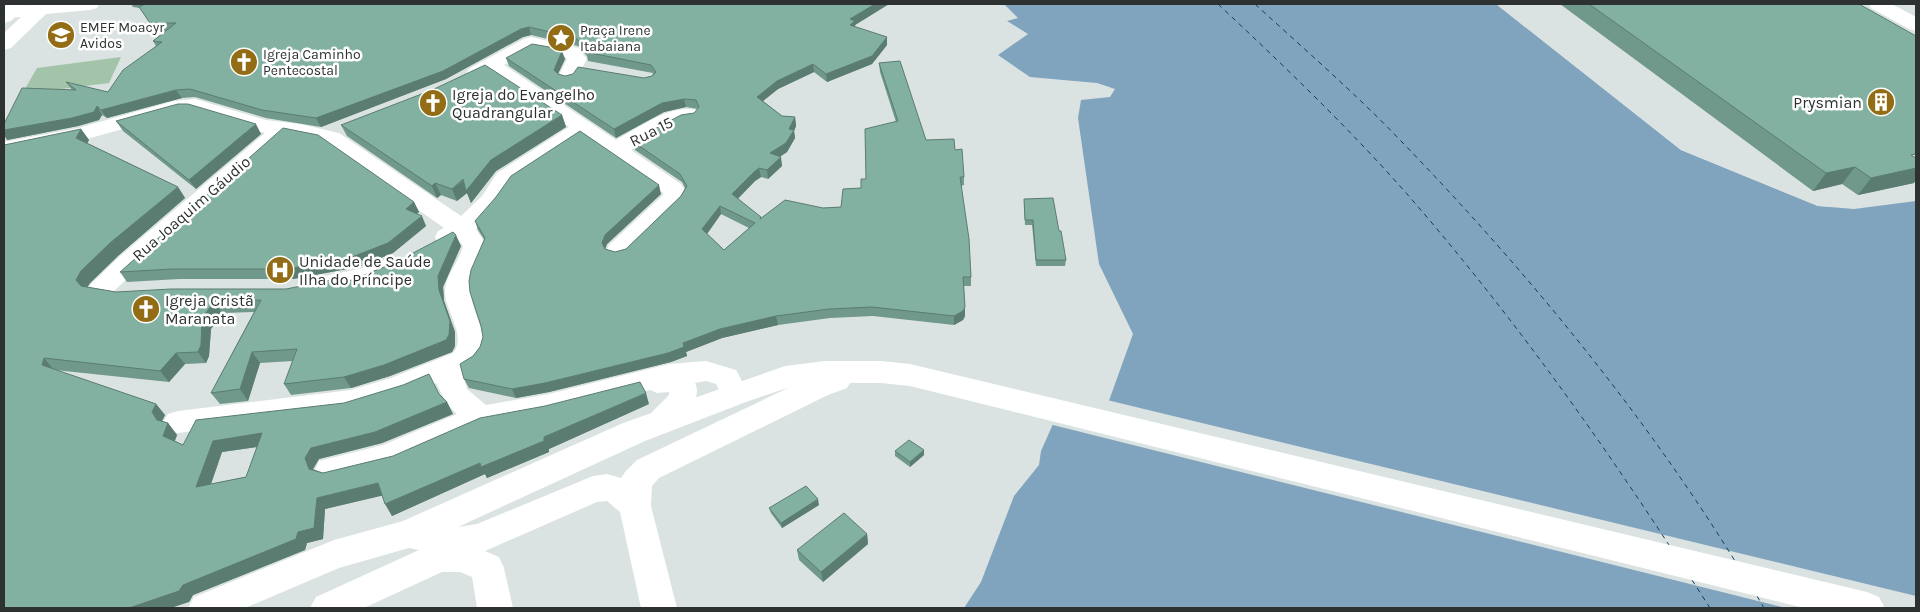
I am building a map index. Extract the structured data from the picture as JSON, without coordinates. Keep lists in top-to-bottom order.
{
  "streets": {
    "street": ["Rua 15", "Rua Joaquim Gáudio"]
  },
  "places": {
    "school or university": ["EMEF Moacyr Avidos"],
    "place": ["Praça Irene Itabaiana"],
    "church": ["Igreja Caminho Pentecostal", "Igreja do Evangelho Quadrangular", "Igreja Cristã Maranata"],
    "building": ["Prysmian"],
    "hospital": ["Unidade de Saúde Ilha do Príncipe"]
  }
}
